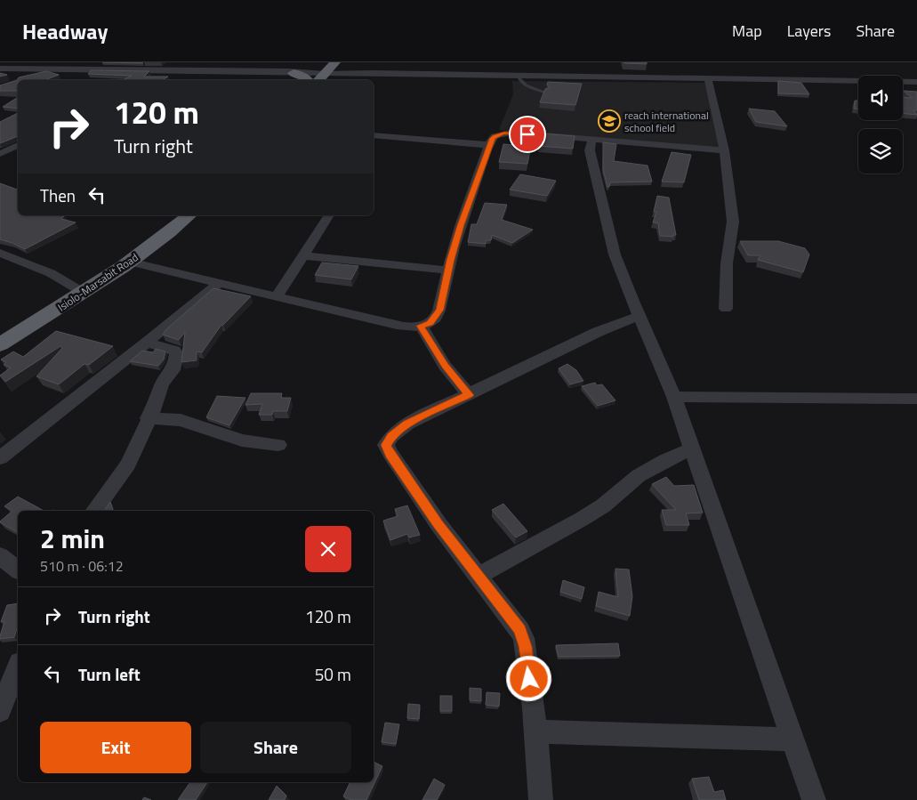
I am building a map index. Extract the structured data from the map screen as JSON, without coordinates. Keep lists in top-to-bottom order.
{
  "streets": {
    "highway": ["Isiolo-Marsabit Road"]
  },
  "places": {
    "school or university": ["reach international school field"]
  },
  "page": {
    "header": "Headway",
    "nav": ["Map", "Layers", "Share"],
    "turn": ["120 m", "Turn right"],
    "then": "Then",
    "heading": ["2 min", "510 m · 06:12"],
    "list": [
      {
        "name": "Turn right",
        "value": "120 m"
      },
      {
        "name": "Turn left",
        "value": "50 m"
      }
    ],
    "buttons": ["Exit", "Share"]
  }
}
